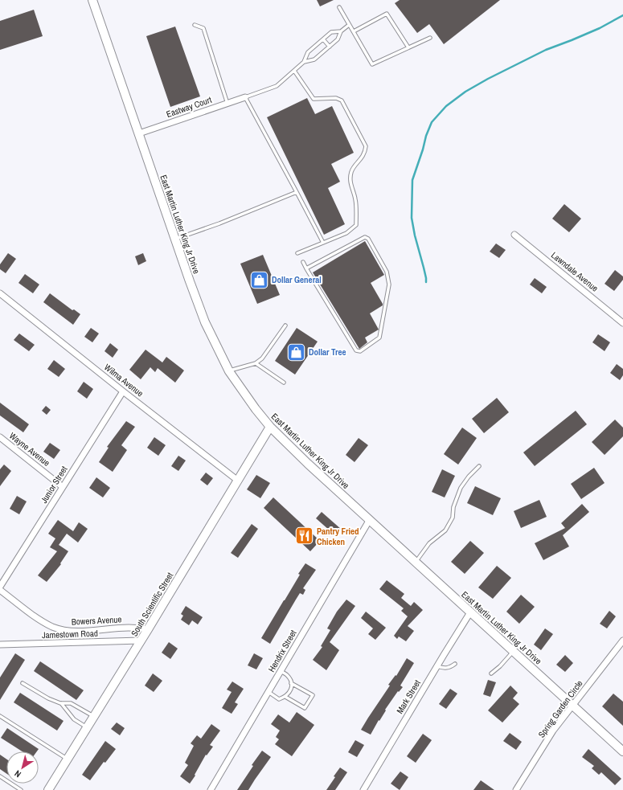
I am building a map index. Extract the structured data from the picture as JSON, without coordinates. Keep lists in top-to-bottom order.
{
  "streets": {
    "main road": ["East Martin Luther King Jr Drive", "South Scientific Street"],
    "street": [
      "Eastway Court",
      "Lawndale Avenue",
      "Wilma Avenue",
      "Wayne Avenue",
      "Junior Street",
      "Bowers Avenue",
      "Jamestown Road",
      "Hendrix Street",
      "Mark Street",
      "Spring Garden Circle"
    ]
  },
  "crossings": [
    ["Eastway Court", "East Martin Luther King Jr Drive"],
    ["East Martin Luther King Jr Drive", "South Scientific Street"],
    ["East Martin Luther King Jr Drive", "Hendrix Street"],
    ["East Martin Luther King Jr Drive", "Mark Street"],
    ["East Martin Luther King Jr Drive", "Spring Garden Circle"],
    ["Wilma Avenue", "Junior Street"],
    ["Wilma Avenue", "South Scientific Street"],
    ["Wayne Avenue", "Junior Street"],
    ["South Scientific Street", "Bowers Avenue"],
    ["South Scientific Street", "Jamestown Road"]
  ],
  "places": {
    "shop": ["Dollar General", "Dollar Tree"],
    "restaurant": ["Pantry Fried Chicken"]
  },
  "north": "bottom left"
}
